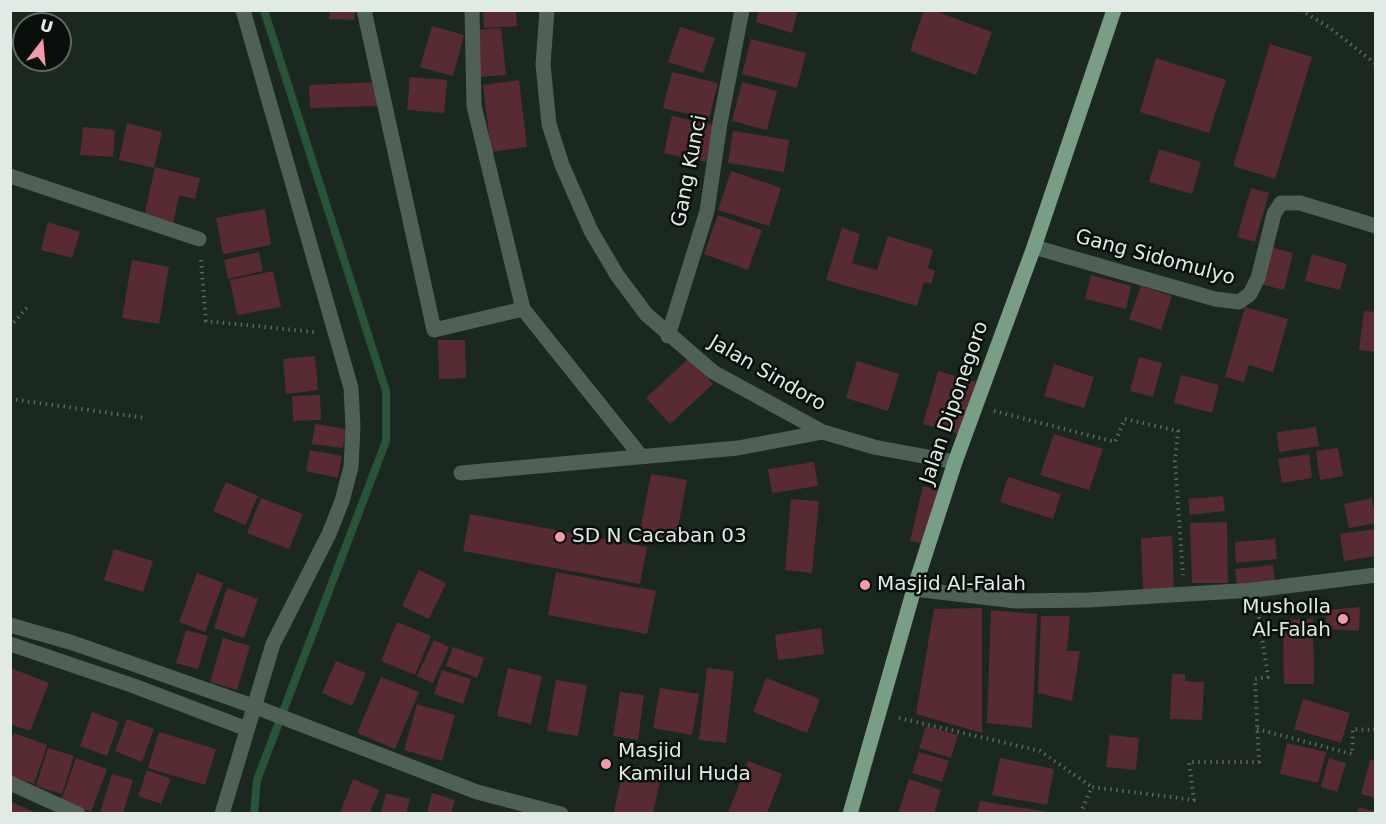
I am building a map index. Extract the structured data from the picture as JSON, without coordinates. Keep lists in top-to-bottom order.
{
  "streets": {
    "main road": ["Jalan Diponegoro"],
    "street": ["Gang Kunci", "Gang Sidomulyo", "Jalan Sindoro"]
  },
  "crossings": [
    ["Gang Kunci", "Jalan Sindoro"],
    ["Gang Sidomulyo", "Jalan Diponegoro"],
    ["Jalan Sindoro", "Jalan Diponegoro"]
  ],
  "places": [
    "SD N Cacaban 03",
    "Masjid Al-Falah",
    "Musholla Al-Falah",
    "Masjid Kamilul Huda"
  ],
  "north": "top"
}
